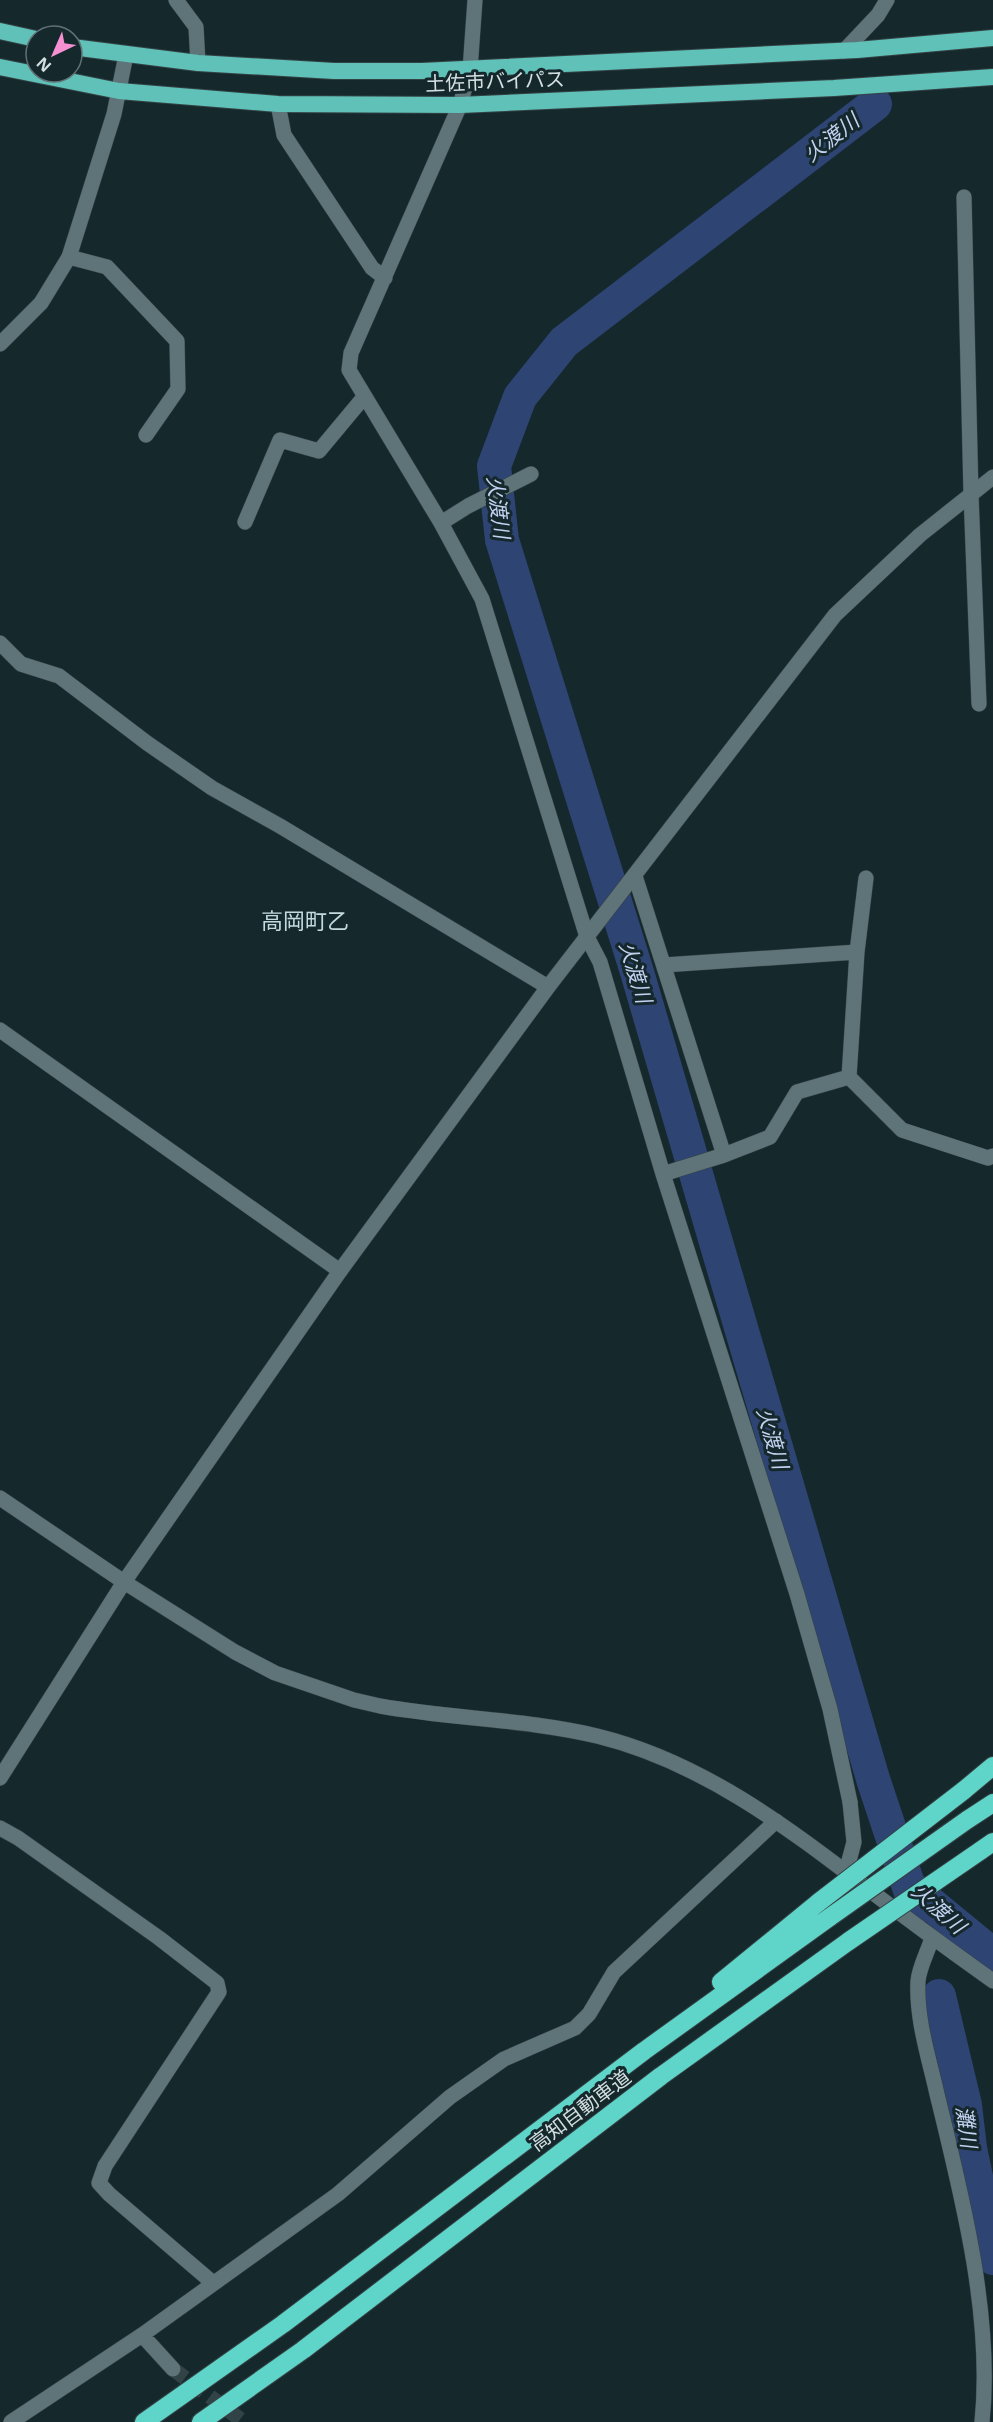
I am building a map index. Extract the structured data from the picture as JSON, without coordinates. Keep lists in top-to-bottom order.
{
  "streets": {
    "highway": ["土佐市バイパス", "高知自動車道"]
  },
  "districts": ["高岡町乙"],
  "water": ["火渡川", "灘川"],
  "north": "bottom left"
}
